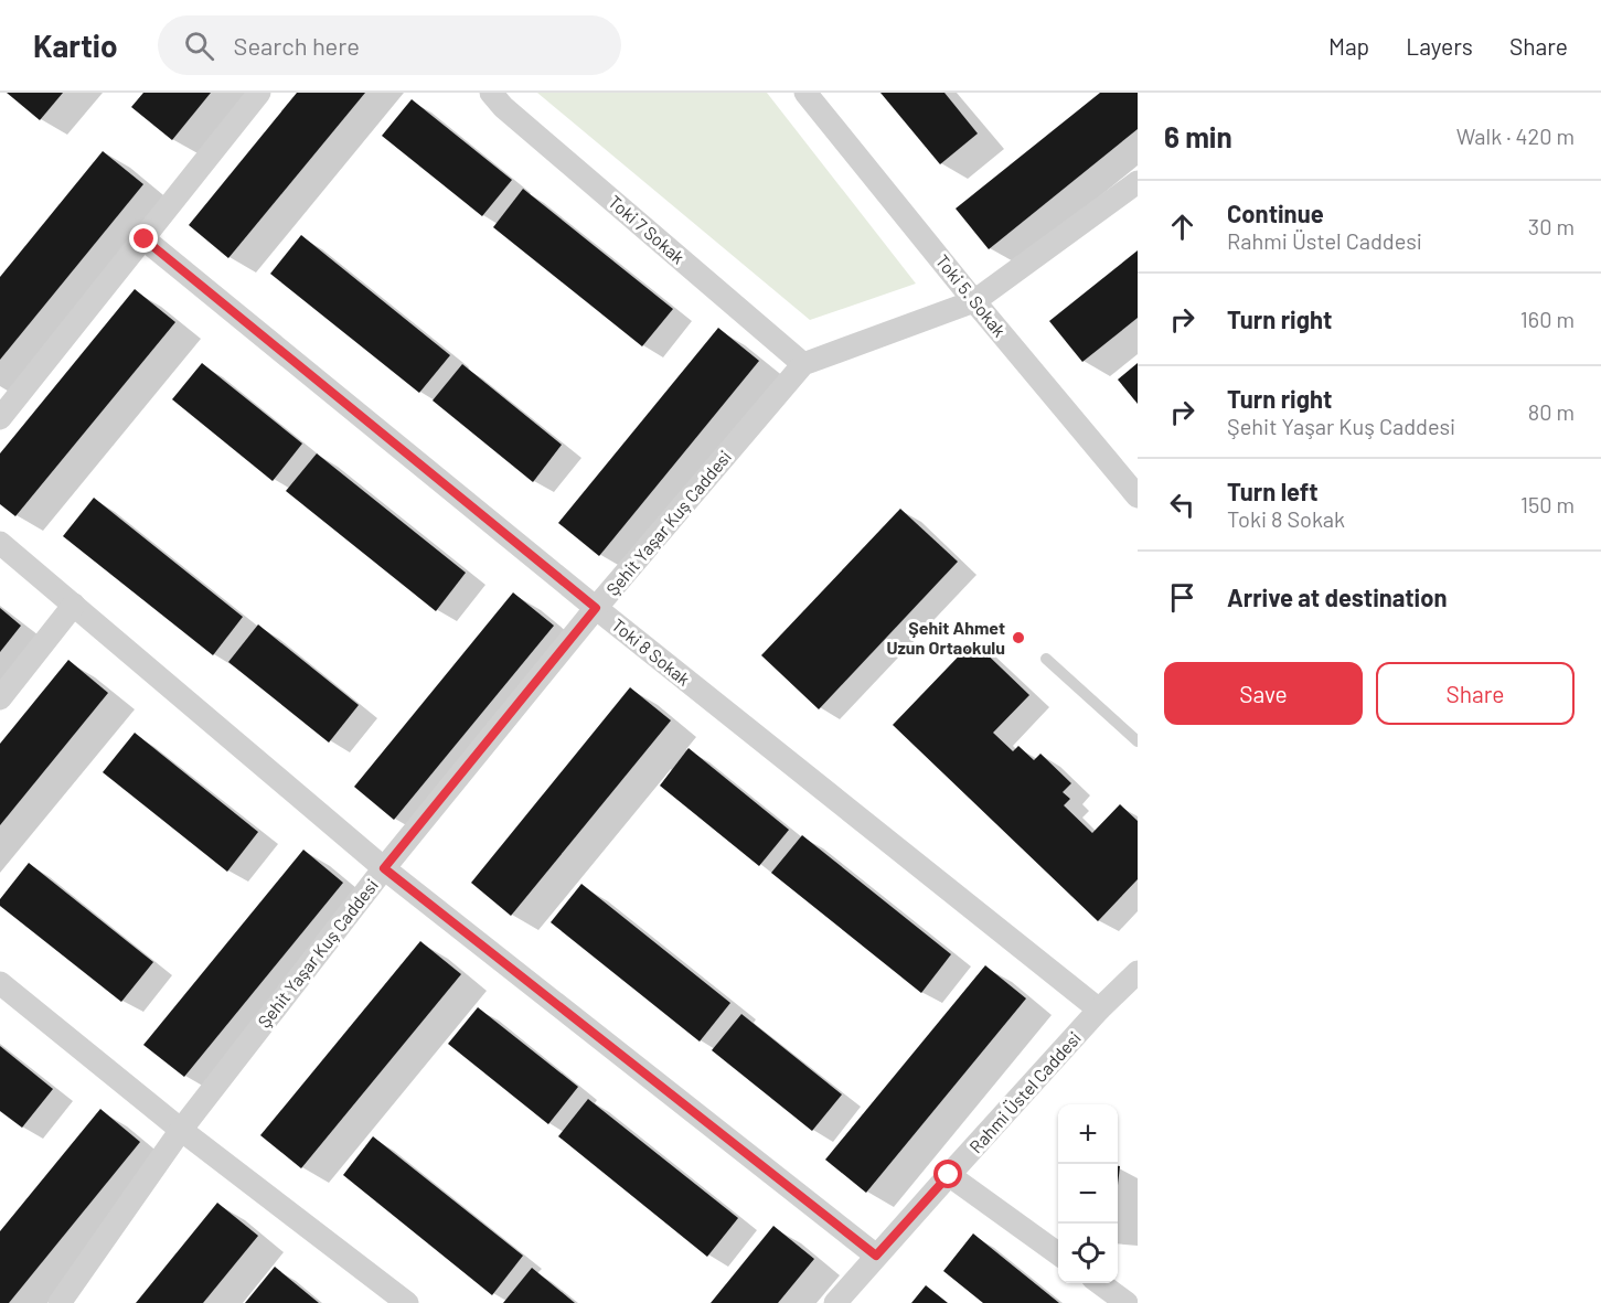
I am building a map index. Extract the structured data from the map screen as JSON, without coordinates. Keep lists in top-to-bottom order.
{
  "streets": {
    "street": [
      "Toki 7 Sokak",
      "Toki 5. Sokak",
      "Şehit Yaşar Kuş Caddesi",
      "Toki 8 Sokak",
      "Rahmi Üstel Caddesi"
    ]
  },
  "crossings": [
    ["Toki 7 Sokak", "Şehit Yaşar Kuş Caddesi"],
    ["Toki 5. Sokak", "Şehit Yaşar Kuş Caddesi"],
    ["Şehit Yaşar Kuş Caddesi", "Toki 8 Sokak"],
    ["Toki 8 Sokak", "Rahmi Üstel Caddesi"]
  ],
  "places": ["Şehit Ahmet Uzun Ortaokulu"],
  "page": {
    "header": "Kartio",
    "search": "Search here",
    "nav": ["Map", "Layers", "Share"],
    "heading": ["6 min", "Walk · 420 m"],
    "list": [
      ["Continue", "Rahmi Üstel Caddesi", "30 m"],
      ["Turn right", "160 m"],
      ["Turn right", "Şehit Yaşar Kuş Caddesi", "80 m"],
      ["Turn left", "Toki 8 Sokak", "150 m"],
      "Arrive at destination"
    ],
    "buttons": ["Save", "Share"],
    "map_buttons": ["+", "−"]
  }
}
